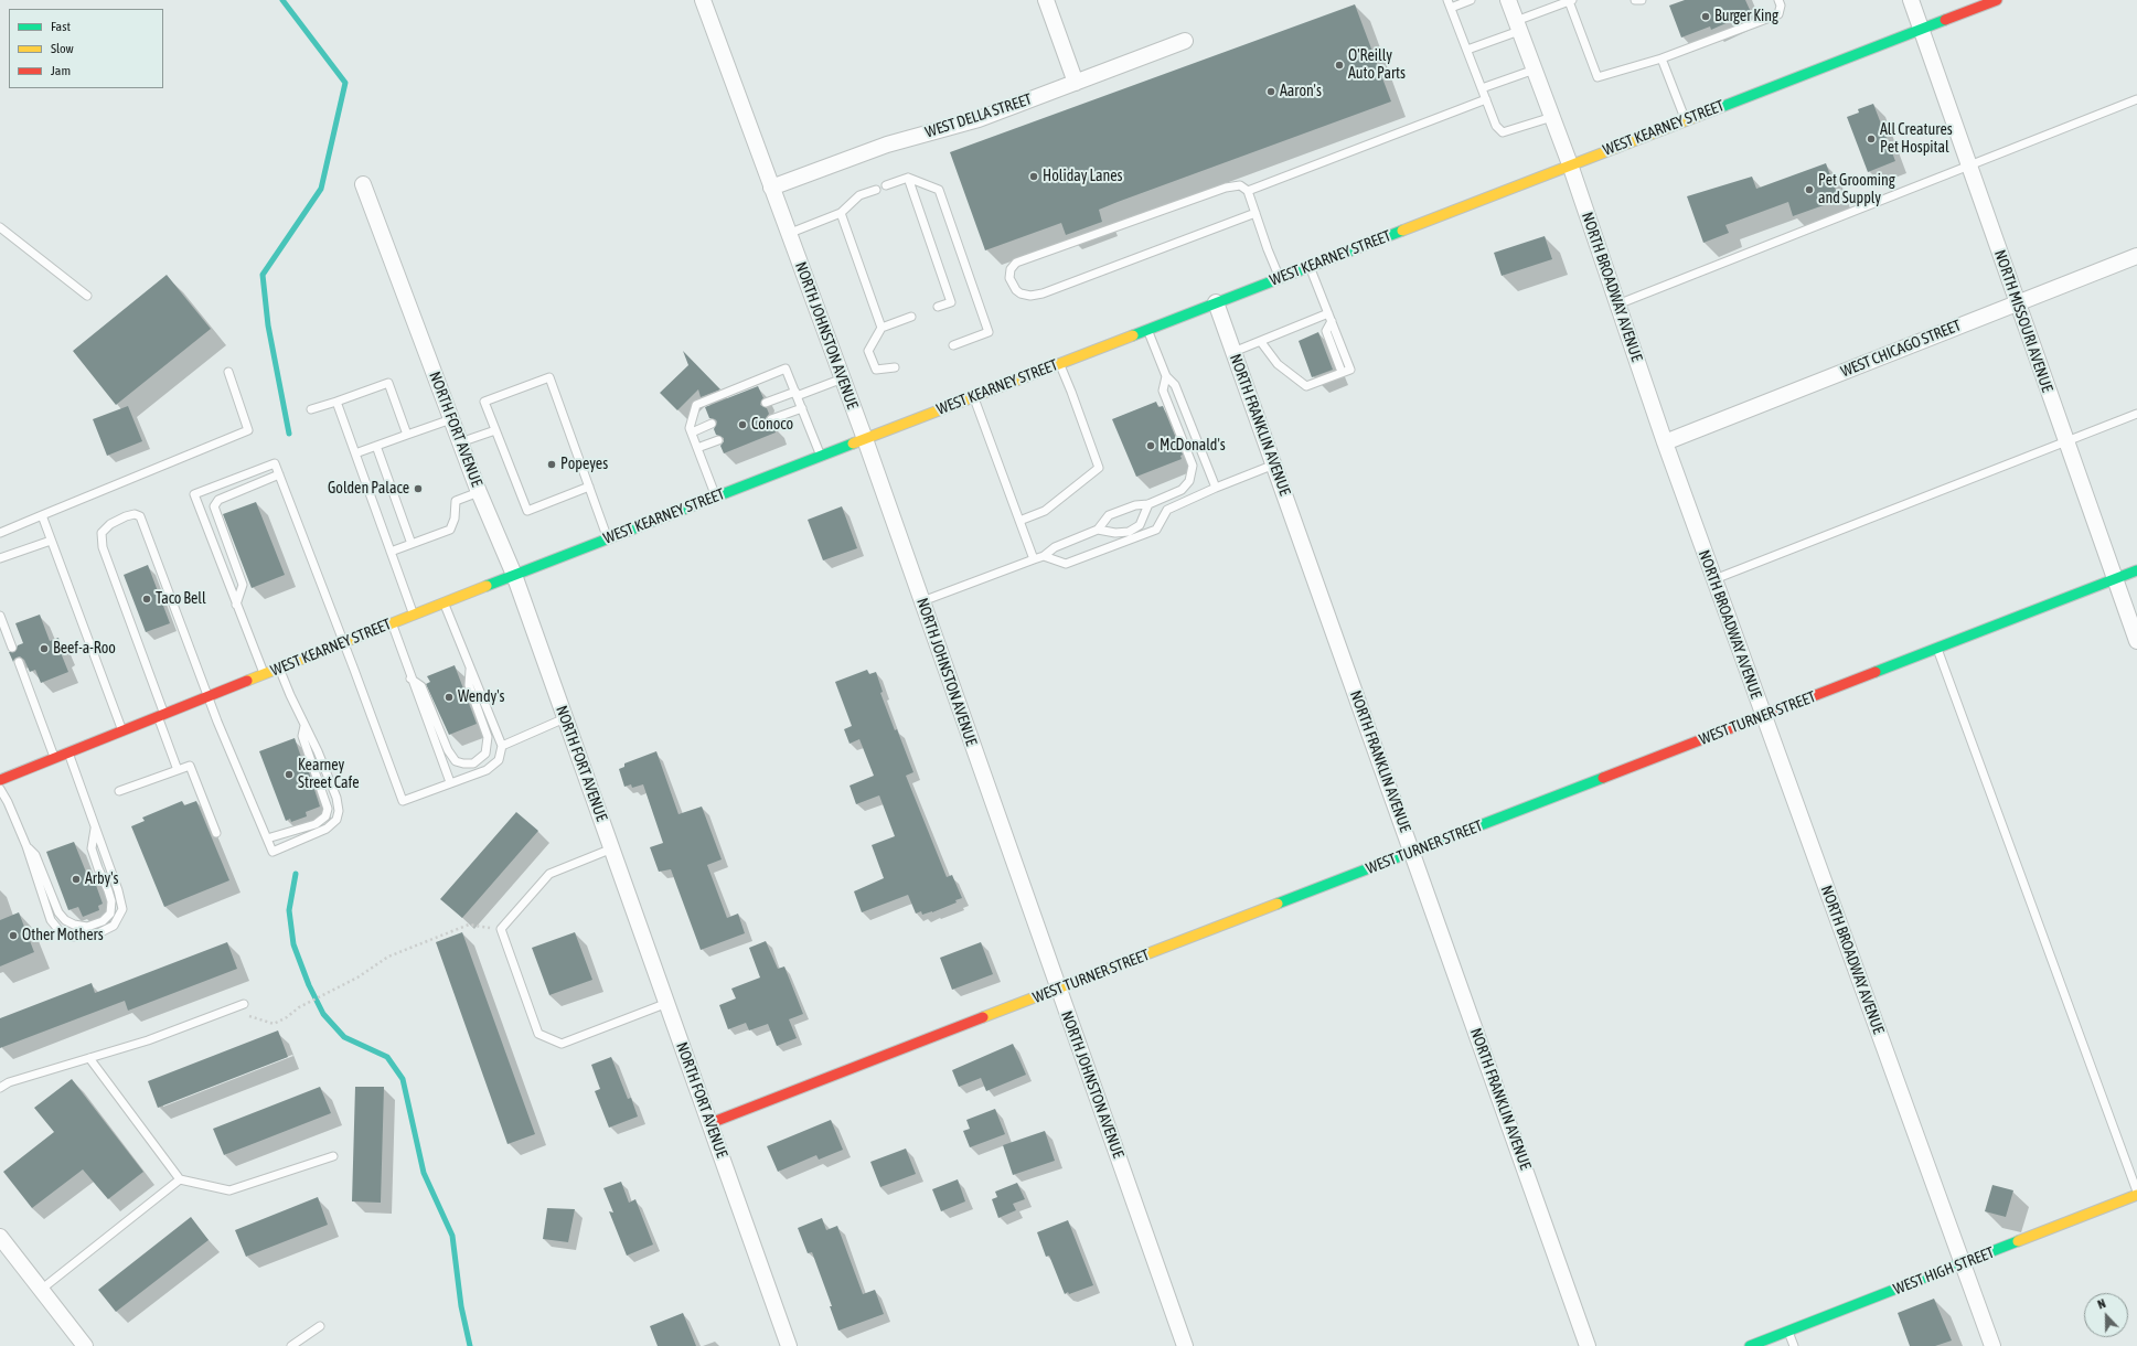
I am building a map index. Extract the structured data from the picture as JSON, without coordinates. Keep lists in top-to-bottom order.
{
  "streets": {
    "main road": ["WEST KEARNEY STREET", "WEST TURNER STREET", "WEST HIGH STREET"],
    "street": [
      "WEST DELLA STREET",
      "NORTH BROADWAY AVENUE",
      "NORTH MISSOURI AVENUE",
      "NORTH JOHNSTON AVENUE",
      "WEST CHICAGO STREET",
      "NORTH FRANKLIN AVENUE",
      "NORTH FORT AVENUE"
    ]
  },
  "crossings": [
    ["WEST DELLA STREET", "NORTH JOHNSTON AVENUE"],
    ["WEST KEARNEY STREET", "NORTH BROADWAY AVENUE"],
    ["WEST KEARNEY STREET", "NORTH MISSOURI AVENUE"],
    ["WEST KEARNEY STREET", "NORTH JOHNSTON AVENUE"],
    ["WEST KEARNEY STREET", "NORTH FRANKLIN AVENUE"],
    ["WEST KEARNEY STREET", "NORTH FORT AVENUE"],
    ["NORTH BROADWAY AVENUE", "WEST CHICAGO STREET"],
    ["NORTH BROADWAY AVENUE", "WEST TURNER STREET"],
    ["NORTH BROADWAY AVENUE", "WEST HIGH STREET"],
    ["NORTH MISSOURI AVENUE", "WEST CHICAGO STREET"],
    ["NORTH MISSOURI AVENUE", "WEST TURNER STREET"],
    ["NORTH JOHNSTON AVENUE", "WEST TURNER STREET"],
    ["NORTH FRANKLIN AVENUE", "WEST TURNER STREET"],
    ["NORTH FORT AVENUE", "WEST TURNER STREET"]
  ],
  "places": [
    "Burger King",
    "O'Reilly Auto Parts",
    "Aaron's",
    "All Creatures Pet Hospital",
    "Holiday Lanes",
    "Pet Grooming and Supply",
    "Conoco",
    "McDonald's",
    "Popeyes",
    "Golden Palace",
    "Taco Bell",
    "Beef-a-Roo",
    "Wendy's",
    "Kearney Street Cafe",
    "Arby's",
    "Other Mothers"
  ],
  "legend": ["Fast", "Slow", "Jam"],
  "north": "top"
}
